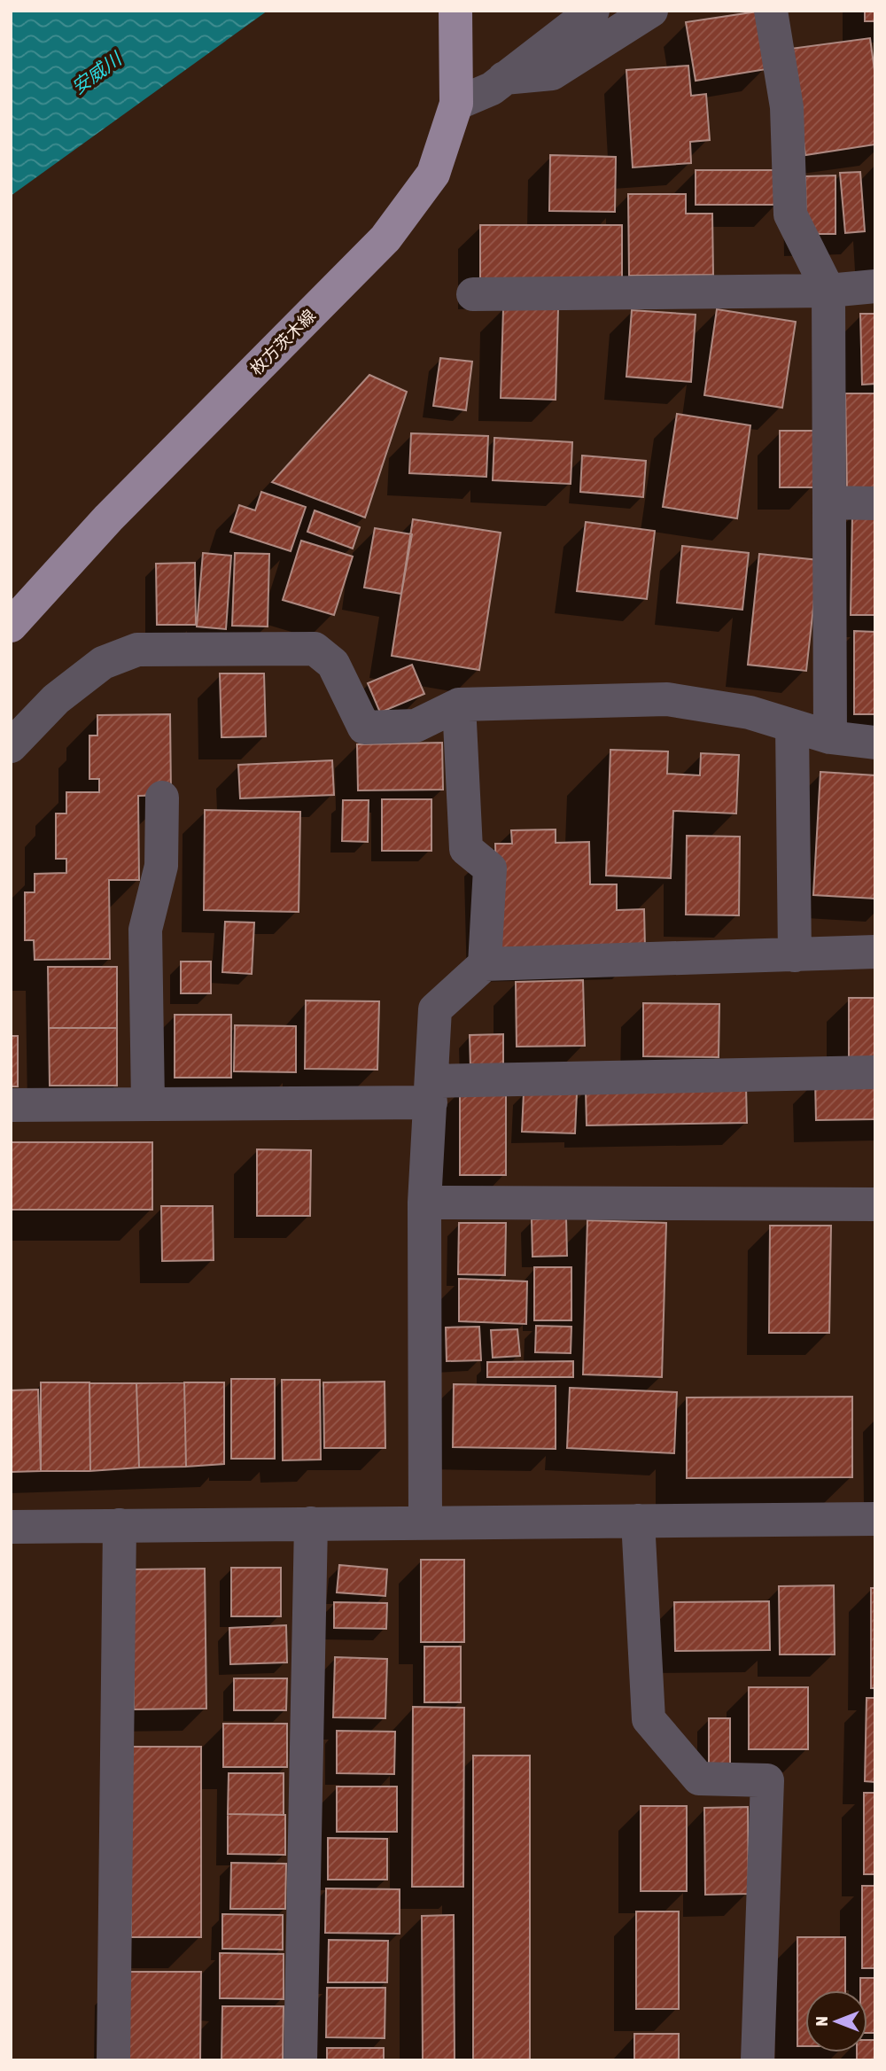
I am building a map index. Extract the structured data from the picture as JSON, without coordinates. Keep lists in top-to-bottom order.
{
  "streets": {
    "main road": ["枚方茨木線"]
  },
  "water": ["安威川"],
  "north": "left"
}
